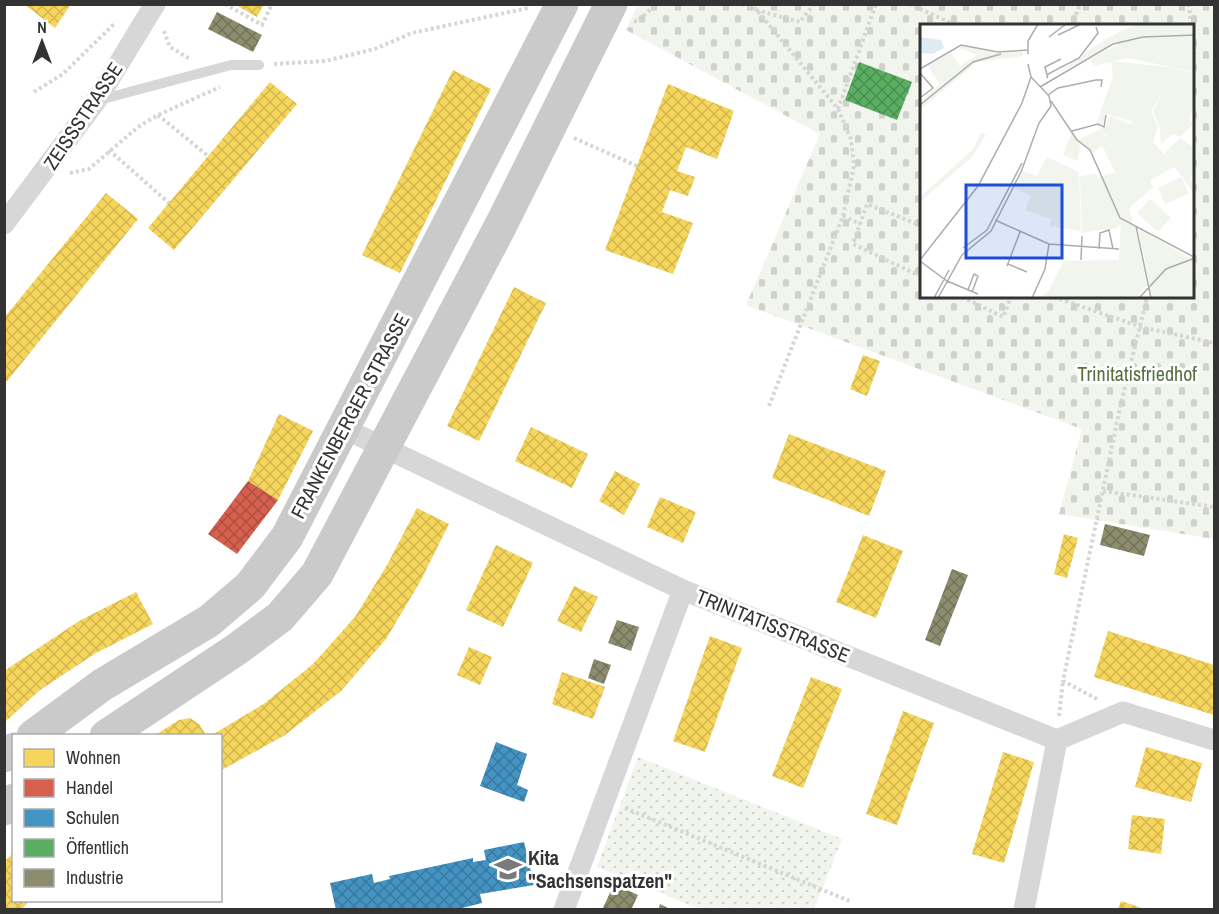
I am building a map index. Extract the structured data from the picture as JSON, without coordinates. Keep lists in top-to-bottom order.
{
  "streets": {
    "main road": ["FRANKENBERGER STRASSE"],
    "street": ["ZEISSSTRASSE", "TRINITATISSTRASSE"]
  },
  "crossings": [
    ["FRANKENBERGER STRASSE", "TRINITATISSTRASSE"]
  ],
  "parks": ["Trinitatisfriedhof"],
  "places": {
    "school or university": ["Kita \"Sachsenspatzen\""]
  },
  "legend": [
    "Wohnen",
    "Handel",
    "Schulen",
    "Öffentlich",
    "Industrie"
  ],
  "north": "top"
}
